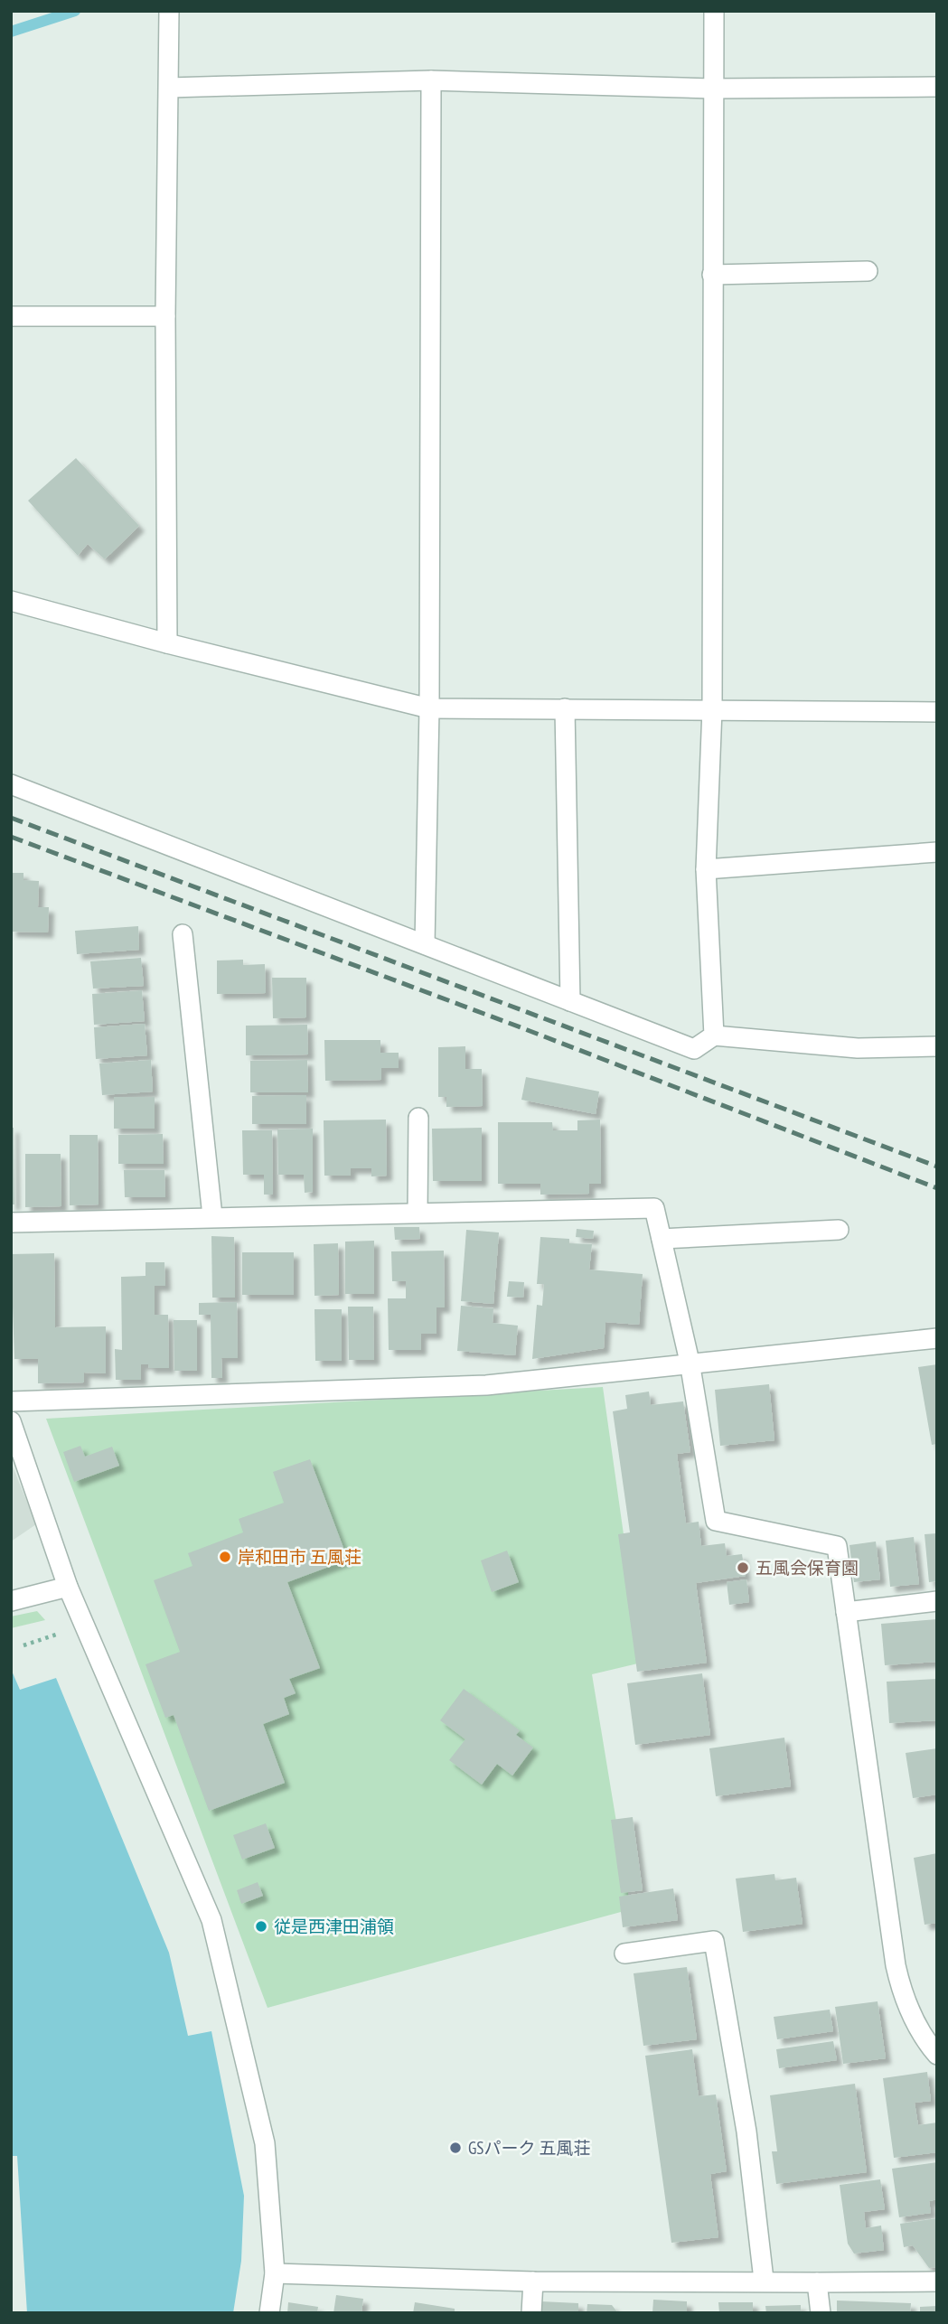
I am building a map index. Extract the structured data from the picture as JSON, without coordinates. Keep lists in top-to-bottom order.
{
  "places": [
    "岸和田市 五風荘",
    "五風会保育園",
    "従是西津田浦領",
    "GSパーク 五風荘"
  ]
}
